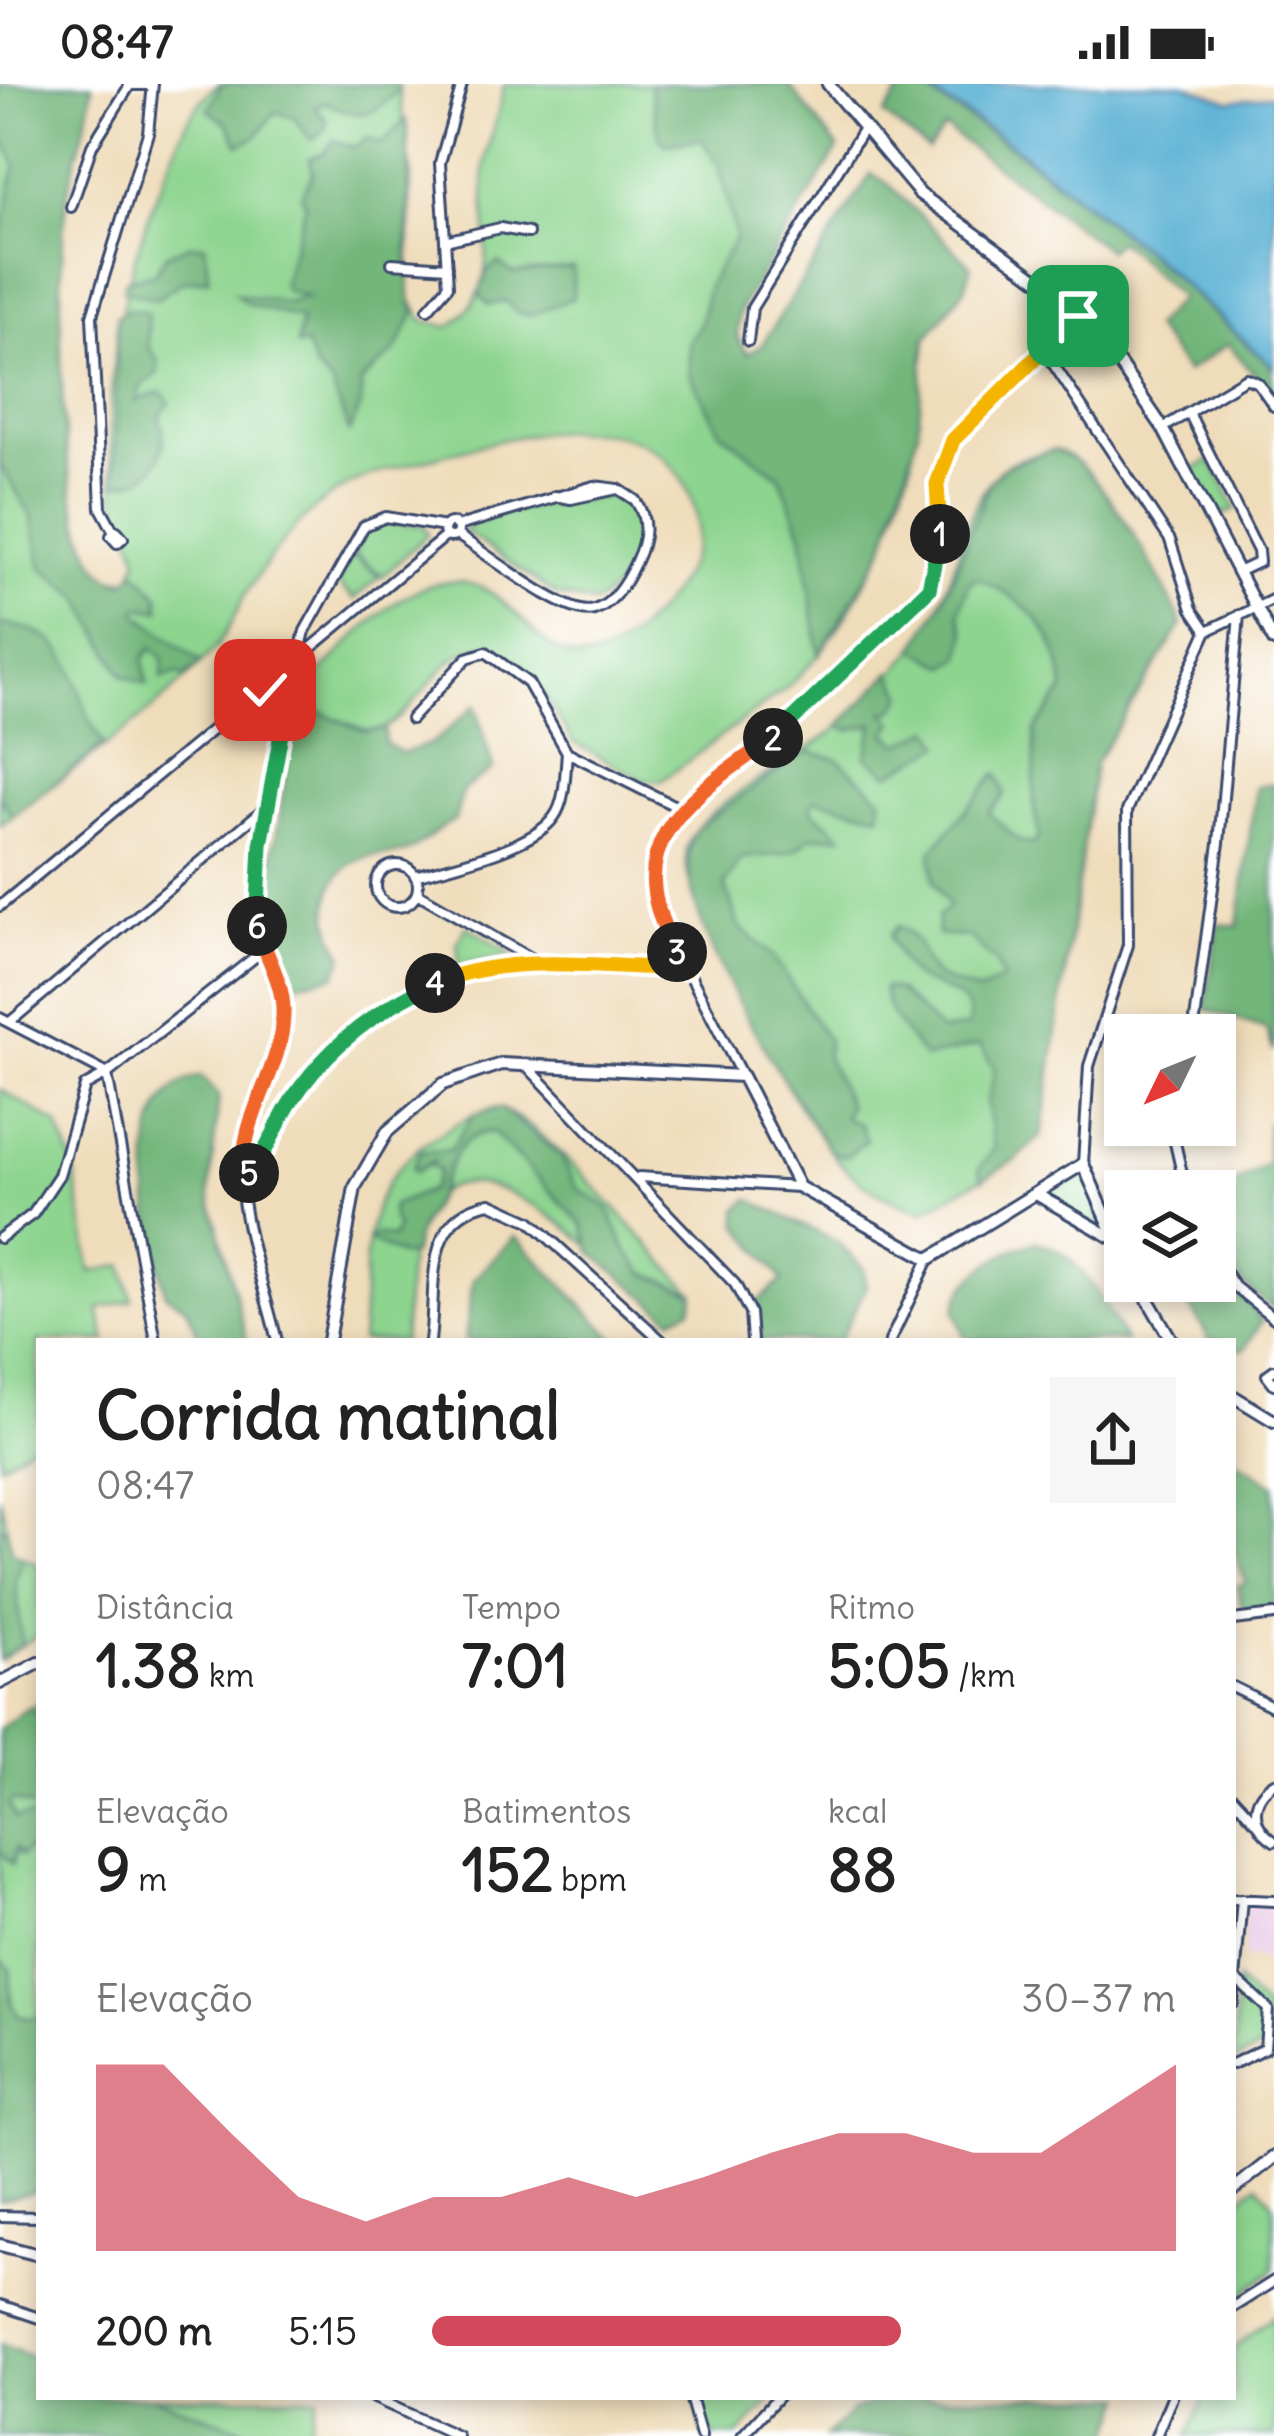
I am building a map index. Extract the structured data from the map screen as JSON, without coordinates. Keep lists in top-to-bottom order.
{
  "north": "bottom left",
  "page": {
    "status": "08:47",
    "pins": [
      "1",
      "2",
      "6",
      "3",
      "4",
      "5"
    ],
    "heading": ["Corrida matinal", "08:47"],
    "stats": [
      ["Distância", "1.38 km"],
      ["Tempo", "7:01"],
      ["Ritmo", "5:05 /km"],
      ["Elevação", "9 m"],
      ["Batimentos", "152 bpm"],
      ["kcal", "88"]
    ],
    "chart": ["Elevação", "30–37 m"],
    "list": [
      {
        "name": "200 m",
        "note": "5:15"
      }
    ]
  }
}
